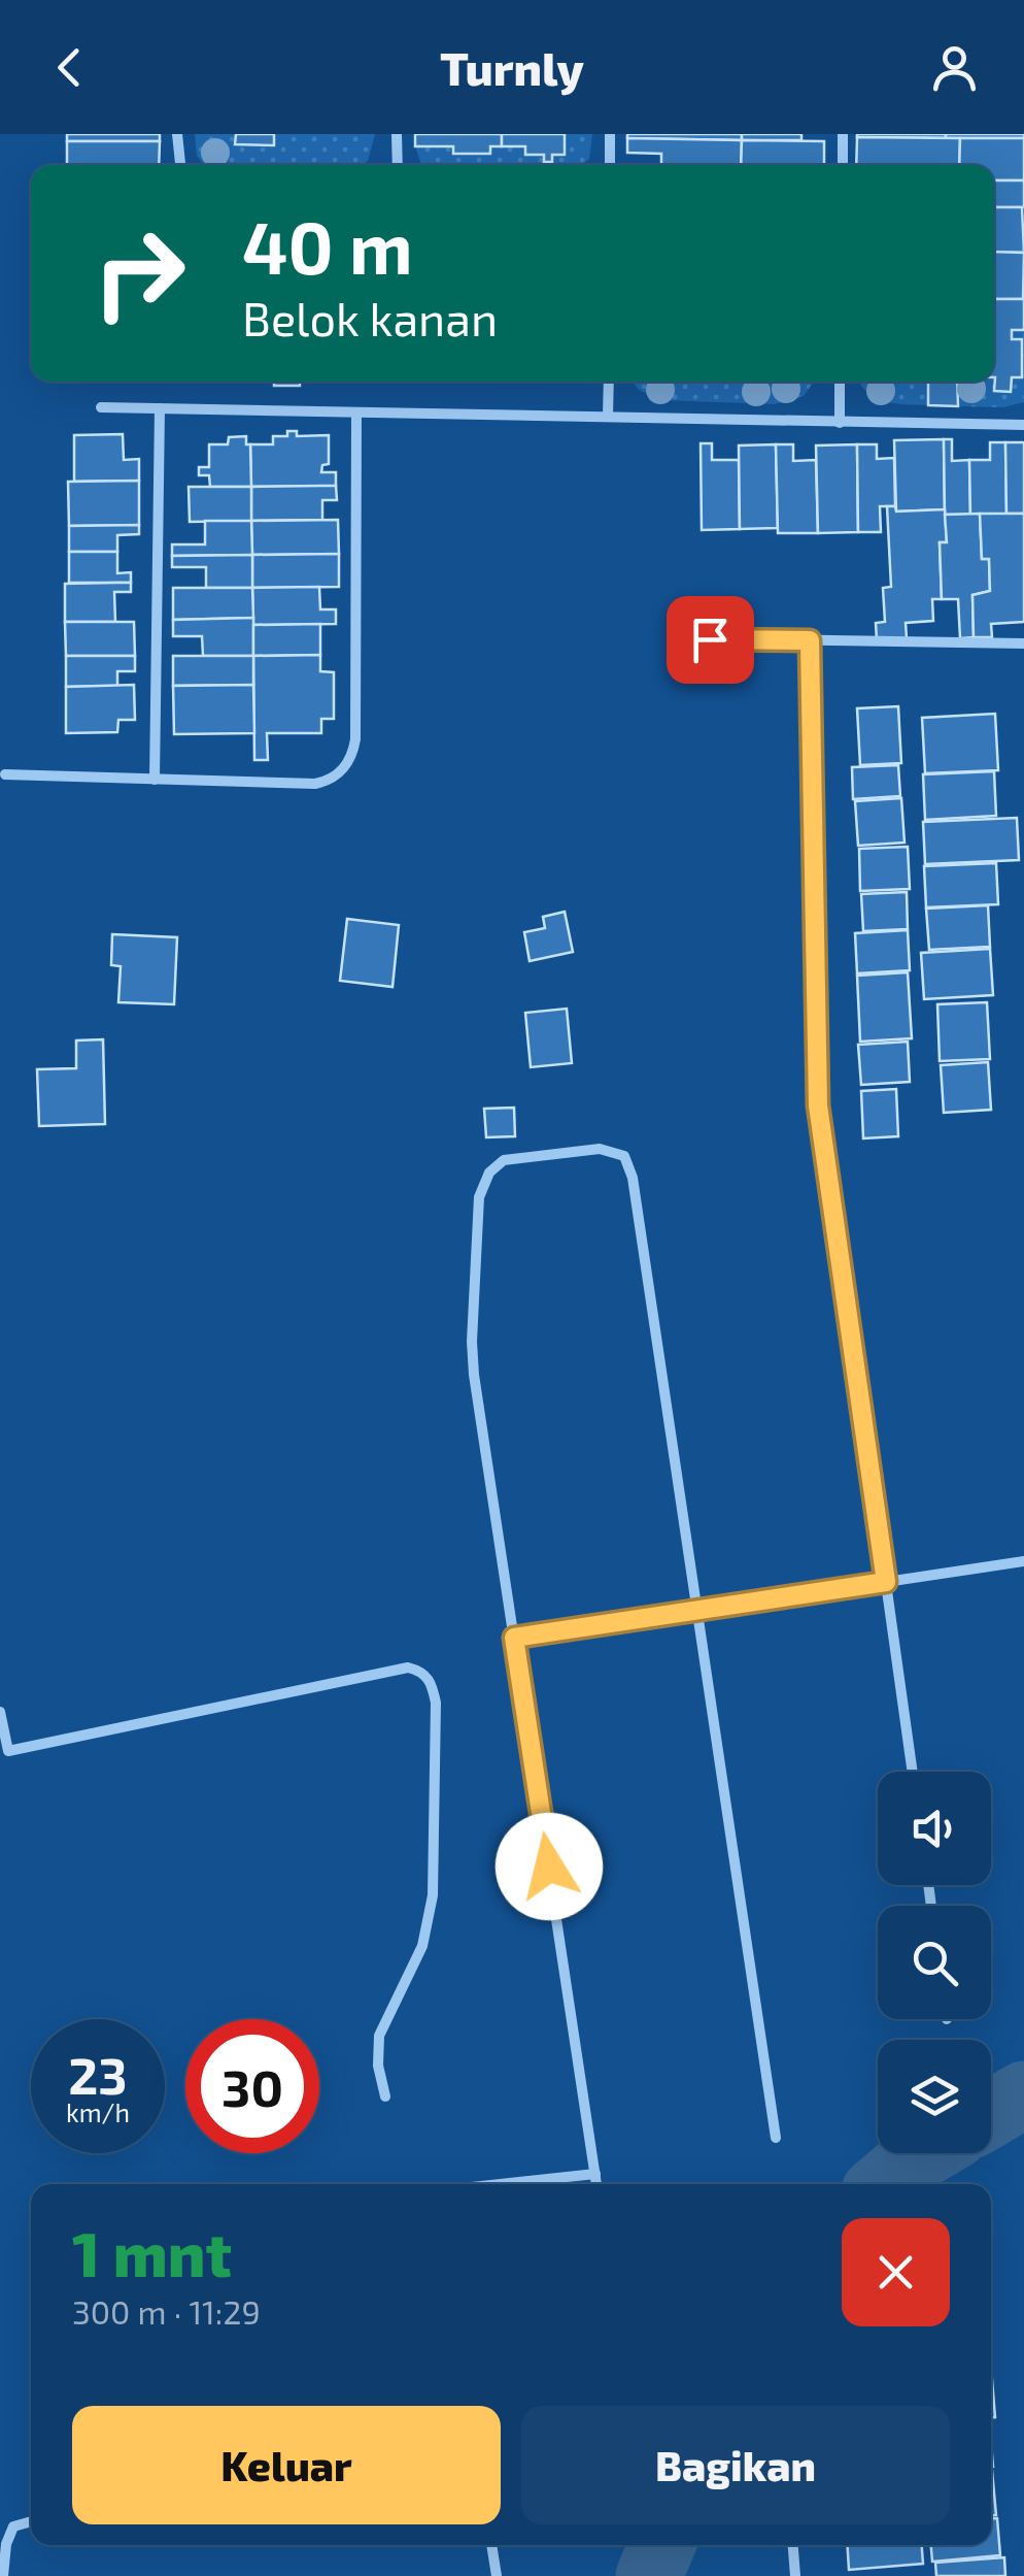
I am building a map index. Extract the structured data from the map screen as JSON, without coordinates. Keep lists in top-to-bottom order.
{
  "page": {
    "header": "Turnly",
    "turn": ["40 m", "Belok kanan"],
    "speed": "23 km/h",
    "limit": "30",
    "heading": ["1 mnt", "300 m · 11:29"],
    "buttons": ["Keluar", "Bagikan"]
  }
}
